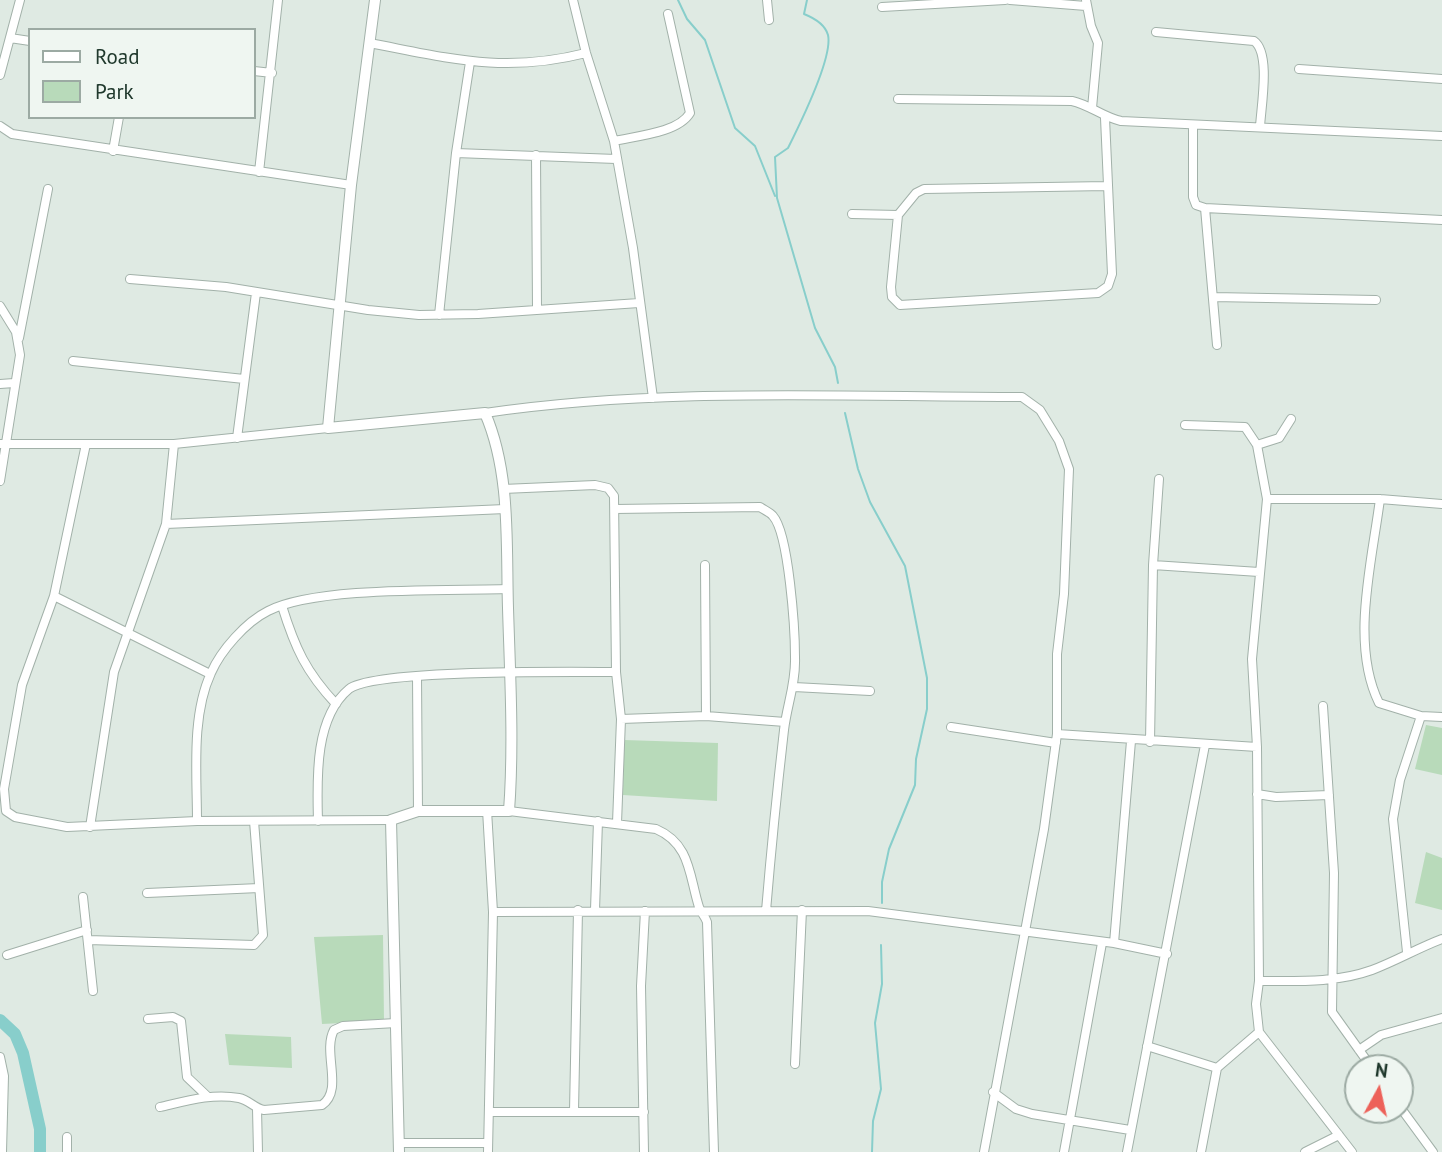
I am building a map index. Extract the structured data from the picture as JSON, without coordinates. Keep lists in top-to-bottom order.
{
  "legend": ["Road", "Park"],
  "north": "top"
}
